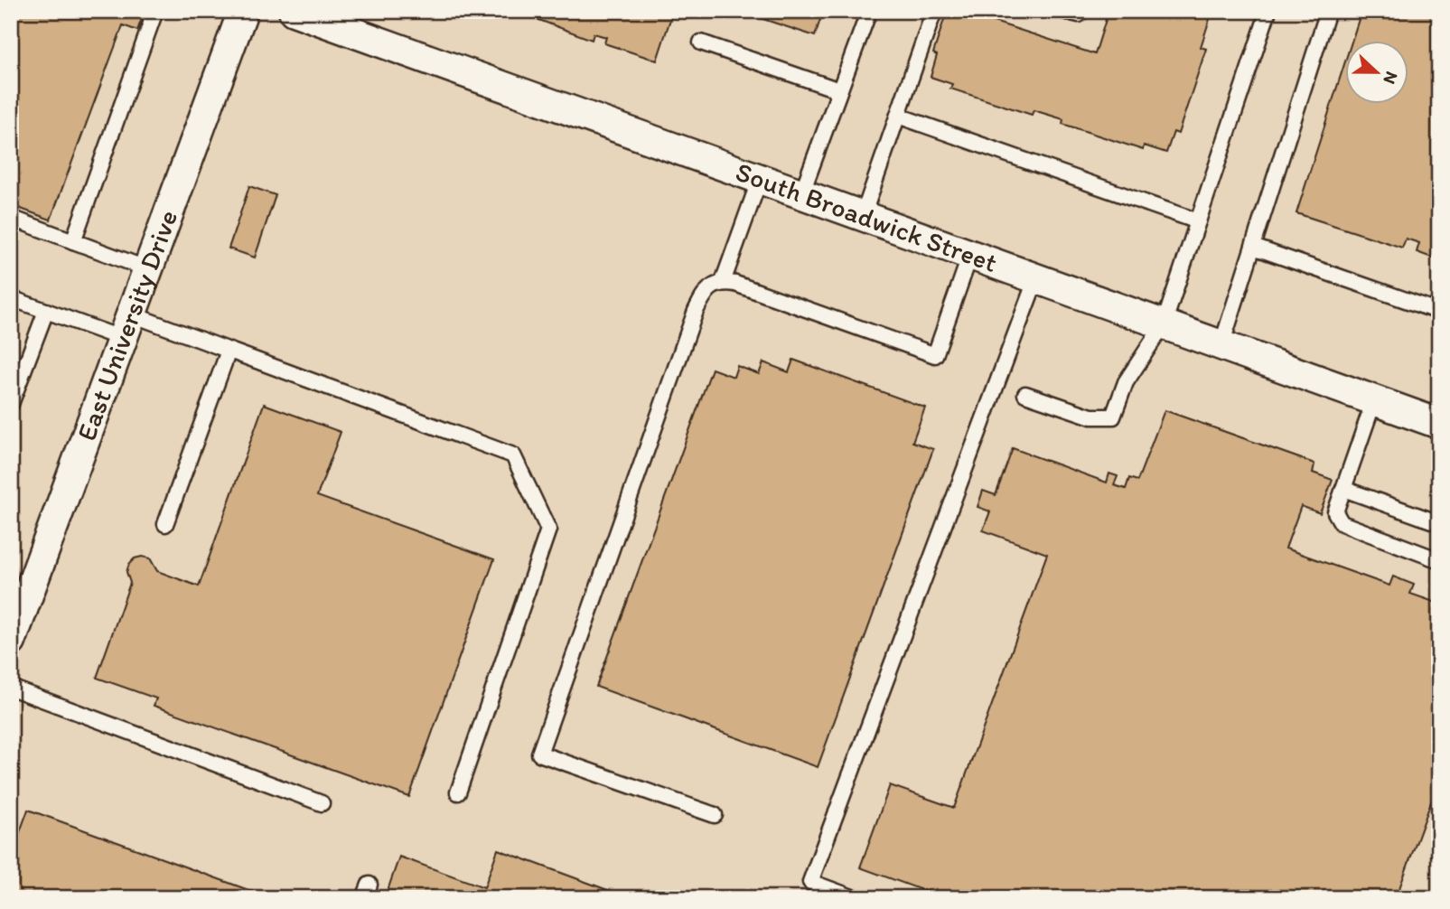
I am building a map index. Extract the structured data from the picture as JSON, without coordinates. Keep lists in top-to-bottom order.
{
  "streets": {
    "street": ["South Broadwick Street", "East University Drive"]
  },
  "north": "right"
}
